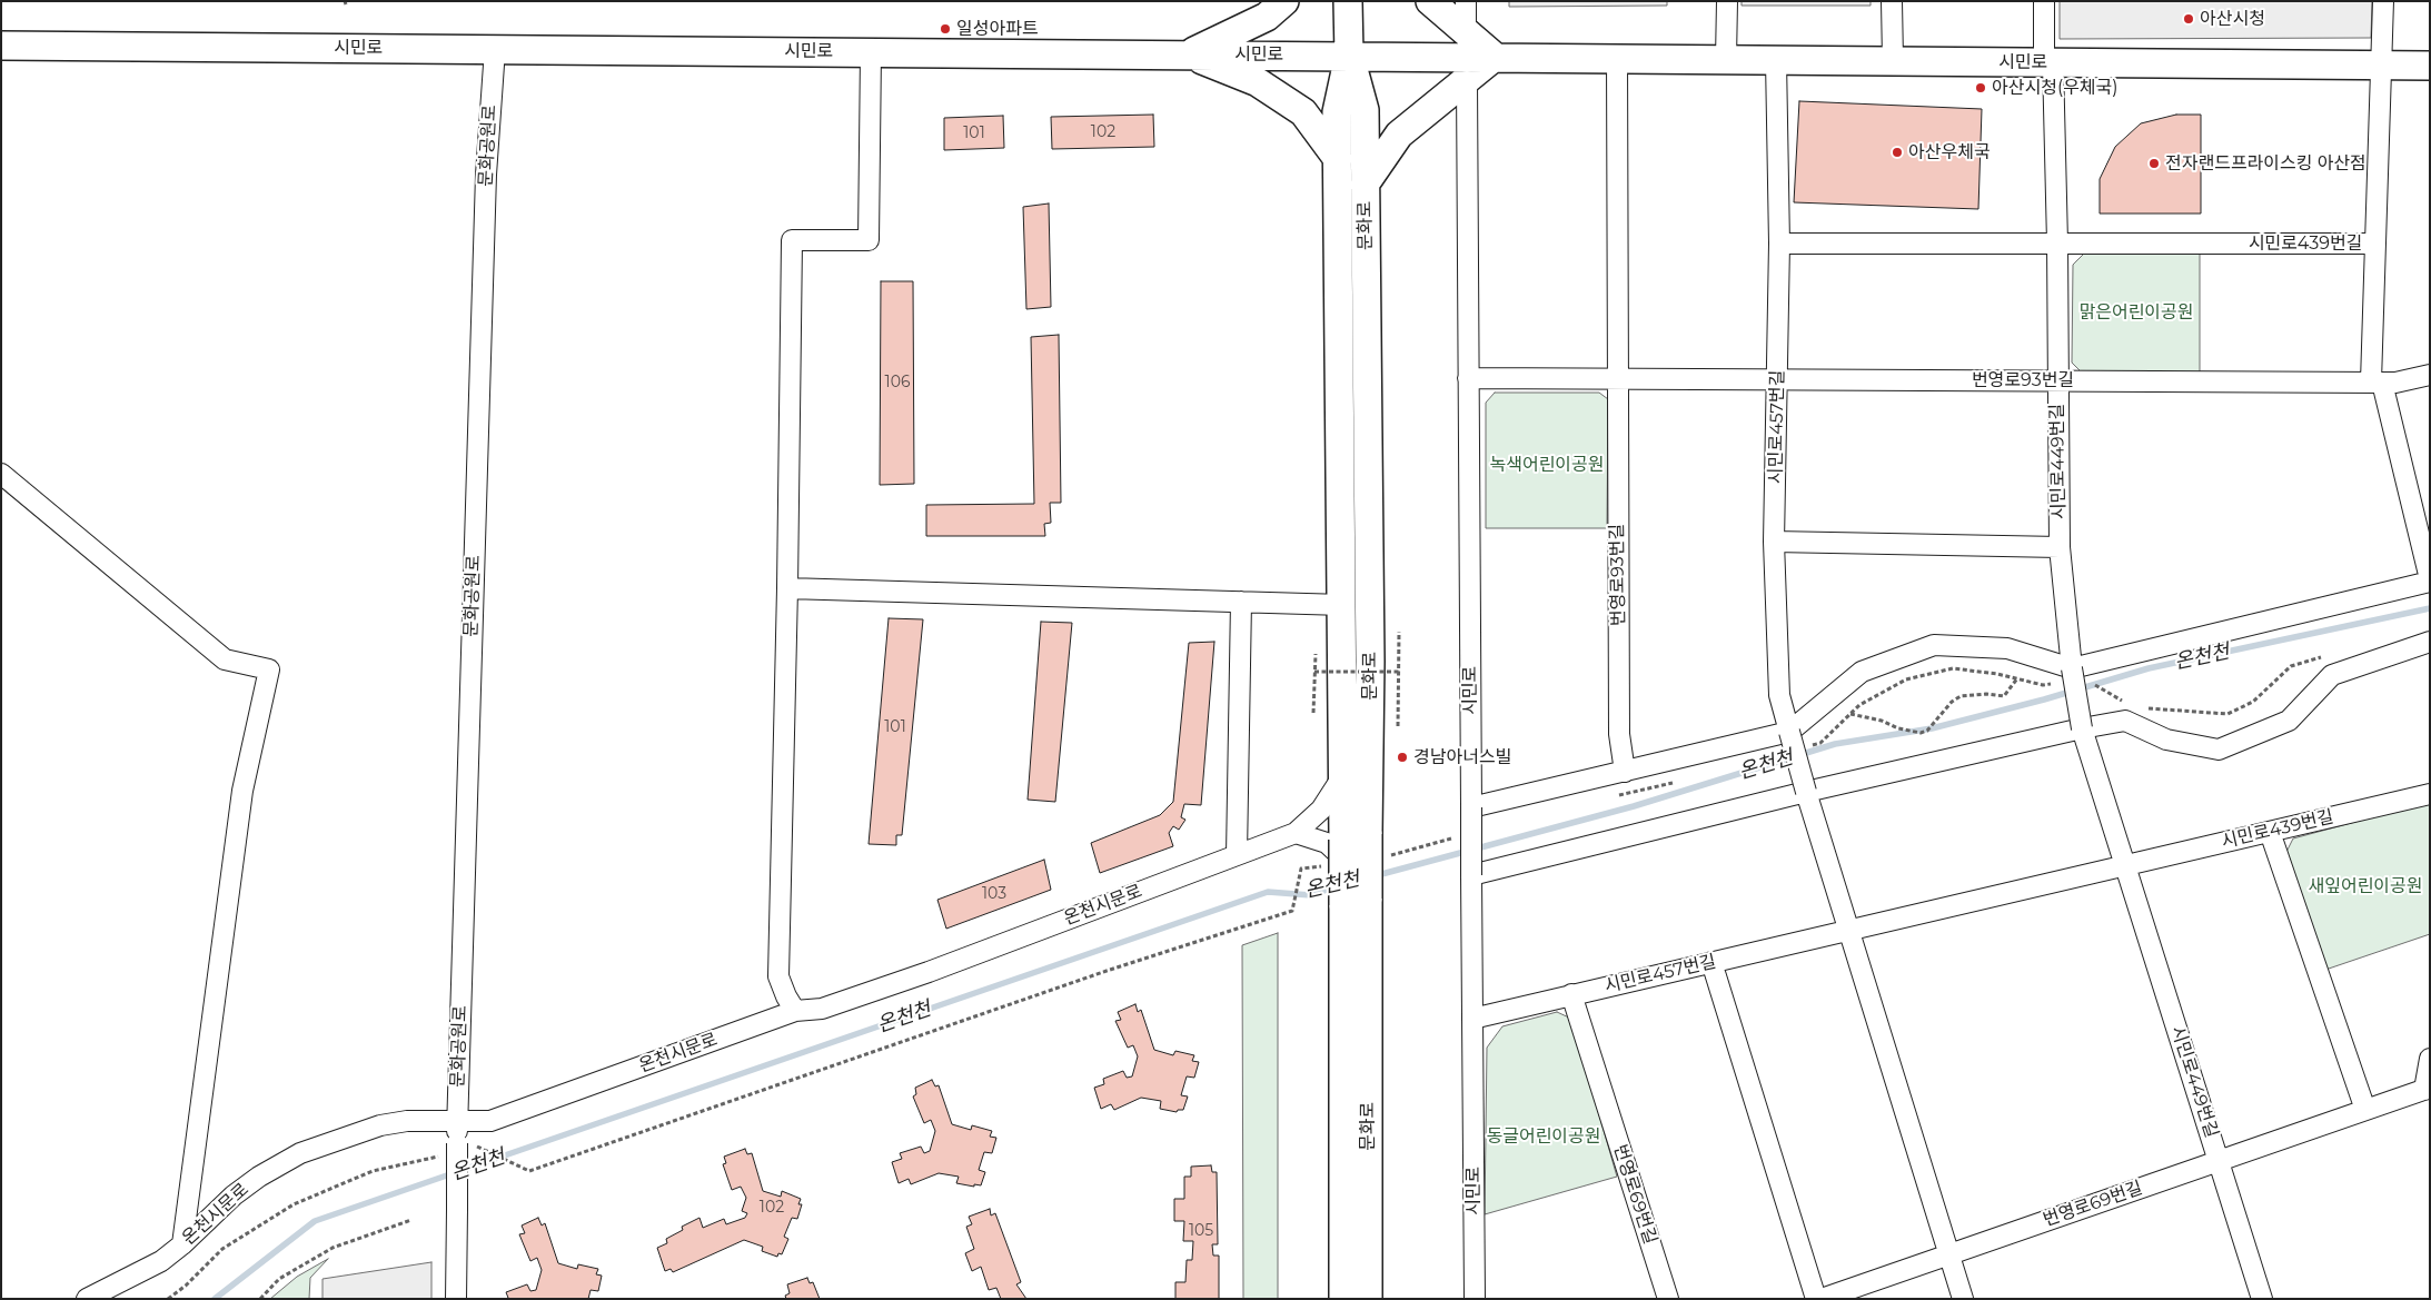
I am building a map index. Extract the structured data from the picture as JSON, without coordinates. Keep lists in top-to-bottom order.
{
  "streets": {
    "main road": ["시민로", "문화로"],
    "street": [
      "문화공원로",
      "시민로439번길",
      "번영로93번길",
      "시민로457번길",
      "시민로449번길",
      "온천시문로",
      "번영로69번길"
    ]
  },
  "crossings": [
    ["시민로", "문화공원로"],
    ["시민로", "문화로"],
    ["시민로", "시민로439번길"],
    ["시민로", "번영로93번길"],
    ["시민로", "시민로457번길"],
    ["시민로", "시민로449번길"],
    ["문화공원로", "온천시문로"],
    ["시민로439번길", "시민로449번길"],
    ["번영로93번길", "시민로457번길"],
    ["번영로93번길", "시민로449번길"],
    ["시민로457번길", "번영로69번길"],
    ["시민로449번길", "번영로69번길"]
  ],
  "water": ["온천천"],
  "parks": [
    "맑은어린이공원",
    "녹색어린이공원",
    "새잎어린이공원",
    "동글어린이공원"
  ],
  "places": [
    "아산시청",
    "일성아파트",
    "아산시청(우체국)",
    "아산우체국",
    "전자랜드프라이스킹 아산점",
    "경남아너스빌"
  ],
  "house_numbers": [
    "102",
    "101",
    "106",
    "101",
    "103",
    "102",
    "105"
  ]
}
